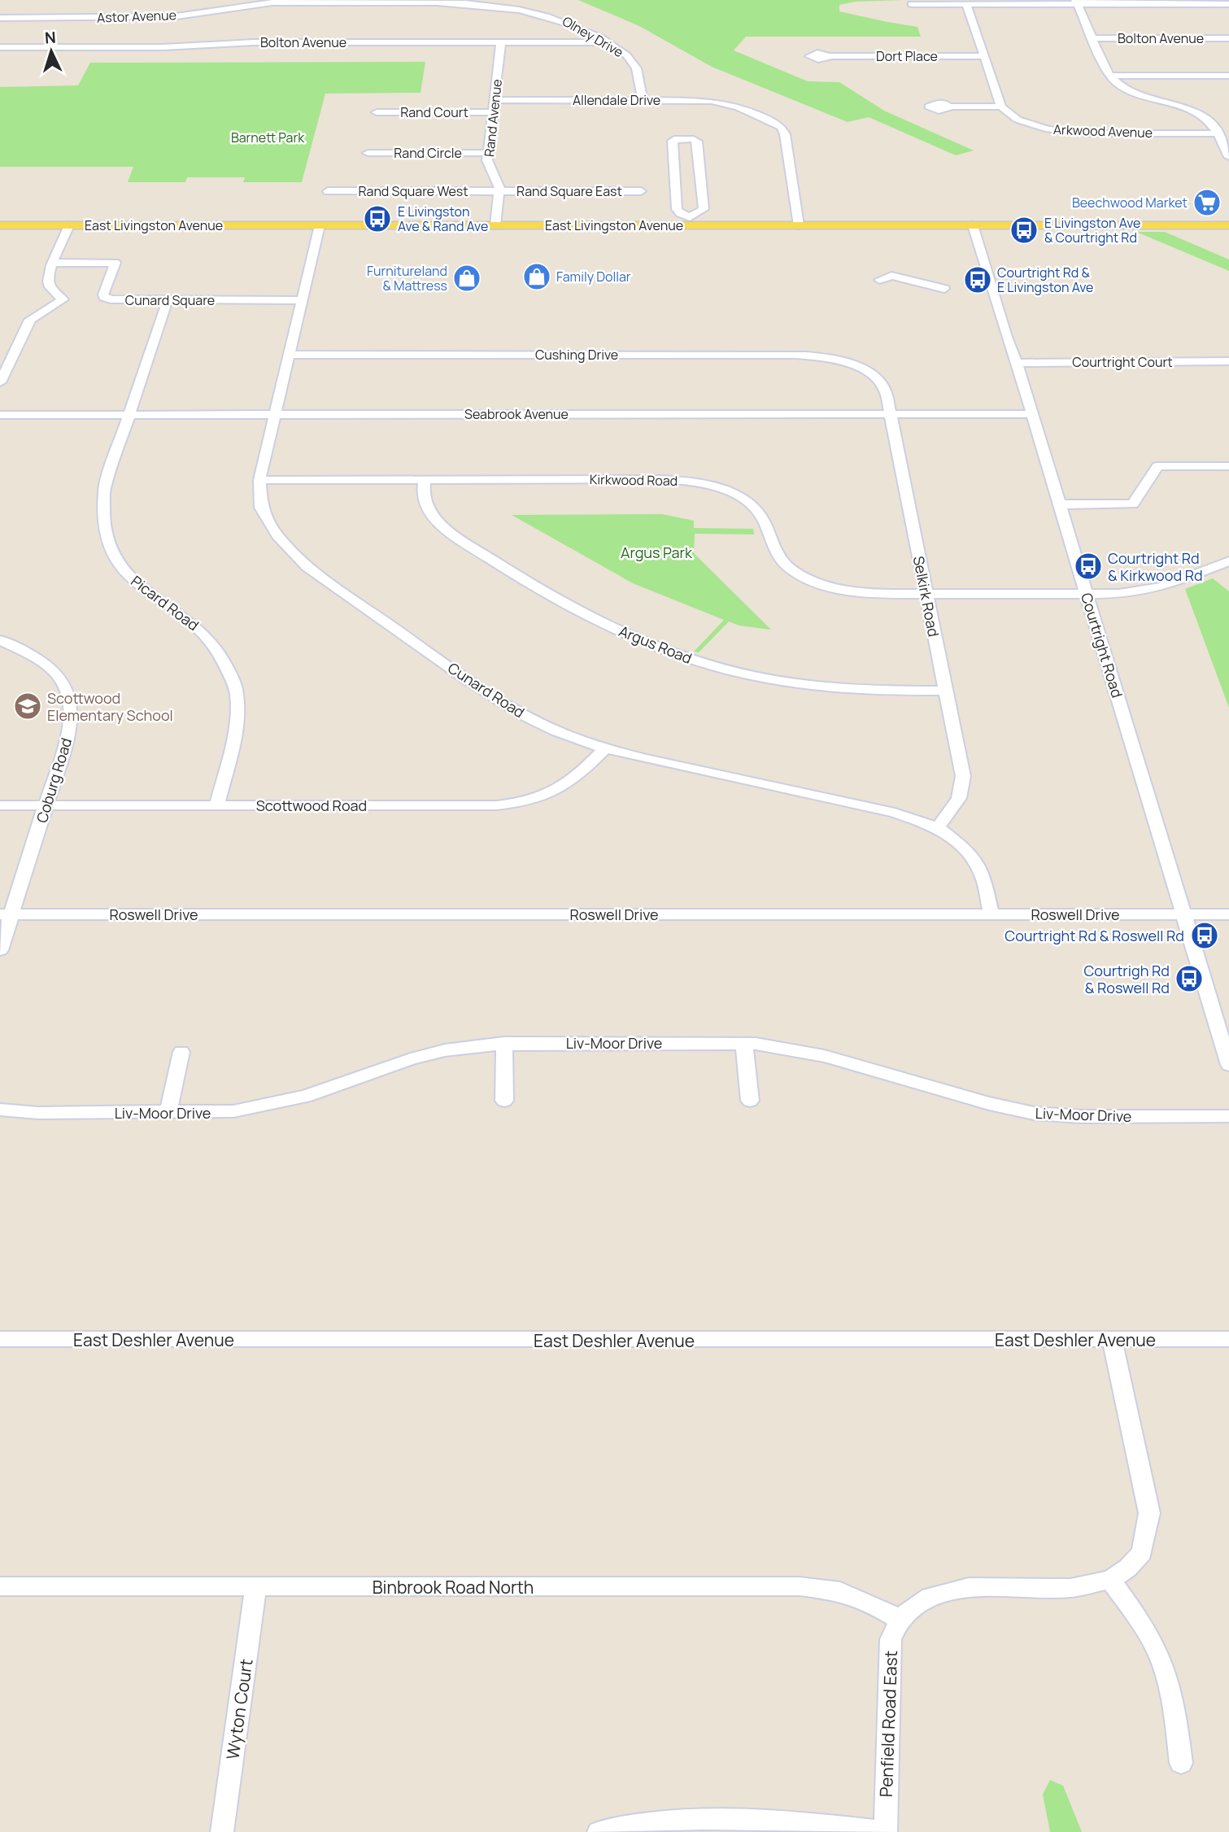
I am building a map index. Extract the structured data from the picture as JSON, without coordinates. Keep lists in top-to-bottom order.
{
  "streets": {
    "main road": ["East Livingston Avenue"],
    "street": [
      "Astor Avenue",
      "Olney Drive",
      "Bolton Avenue",
      "Dort Place",
      "Allendale Drive",
      "Rand Court",
      "Rand Avenue",
      "Arkwood Avenue",
      "Rand Circle",
      "Rand Square West",
      "Rand Square East",
      "Cunard Square",
      "Cushing Drive",
      "Courtright Court",
      "Seabrook Avenue",
      "Kirkwood Road",
      "Selkirk Road",
      "Picard Road",
      "Argus Road",
      "Courtright Road",
      "Cunard Road",
      "Coburg Road",
      "Scottwood Road",
      "Roswell Drive",
      "Liv-Moor Drive",
      "East Deshler Avenue",
      "Binbrook Road North",
      "Wyton Court",
      "Penfield Road East"
    ]
  },
  "crossings": [
    ["Astor Avenue", "Olney Drive"],
    ["Olney Drive", "Bolton Avenue"],
    ["Olney Drive", "Allendale Drive"],
    ["Bolton Avenue", "Rand Avenue"],
    ["Allendale Drive", "Rand Avenue"],
    ["Allendale Drive", "East Livingston Avenue"],
    ["Rand Court", "Rand Avenue"],
    ["Rand Avenue", "Rand Circle"],
    ["Rand Avenue", "Rand Square West"],
    ["Rand Avenue", "Rand Square East"],
    ["Rand Avenue", "East Livingston Avenue"],
    ["Rand Square West", "Rand Square East"],
    ["East Livingston Avenue", "Courtright Road"],
    ["East Livingston Avenue", "Cunard Road"],
    ["Cunard Square", "Cunard Road"],
    ["Cushing Drive", "Selkirk Road"],
    ["Cushing Drive", "Cunard Road"],
    ["Courtright Court", "Courtright Road"],
    ["Seabrook Avenue", "Selkirk Road"],
    ["Seabrook Avenue", "Picard Road"],
    ["Seabrook Avenue", "Courtright Road"],
    ["Seabrook Avenue", "Cunard Road"],
    ["Kirkwood Road", "Selkirk Road"],
    ["Kirkwood Road", "Argus Road"],
    ["Kirkwood Road", "Courtright Road"],
    ["Kirkwood Road", "Cunard Road"],
    ["Selkirk Road", "Argus Road"],
    ["Selkirk Road", "Cunard Road"],
    ["Picard Road", "Scottwood Road"],
    ["Courtright Road", "Roswell Drive"],
    ["Cunard Road", "Scottwood Road"],
    ["Cunard Road", "Roswell Drive"],
    ["Coburg Road", "Scottwood Road"],
    ["Coburg Road", "Roswell Drive"],
    ["Binbrook Road North", "Wyton Court"],
    ["Binbrook Road North", "Penfield Road East"]
  ],
  "parks": ["Barnett Park", "Argus Park"],
  "places": {
    "supermarket": ["Beechwood Market"],
    "bus stop": [
      "E Livingston Ave & Rand Ave",
      "E Livingston Ave & Courtright Rd",
      "Courtright Rd & E Livingston Ave",
      "Courtright Rd & Kirkwood Rd",
      "Courtright Rd & Roswell Rd",
      "Courtrigh Rd & Roswell Rd"
    ],
    "shop": ["Family Dollar", "Furnitureland & Mattress"],
    "school or university": ["Scottwood Elementary School"]
  },
  "north": "top"
}
